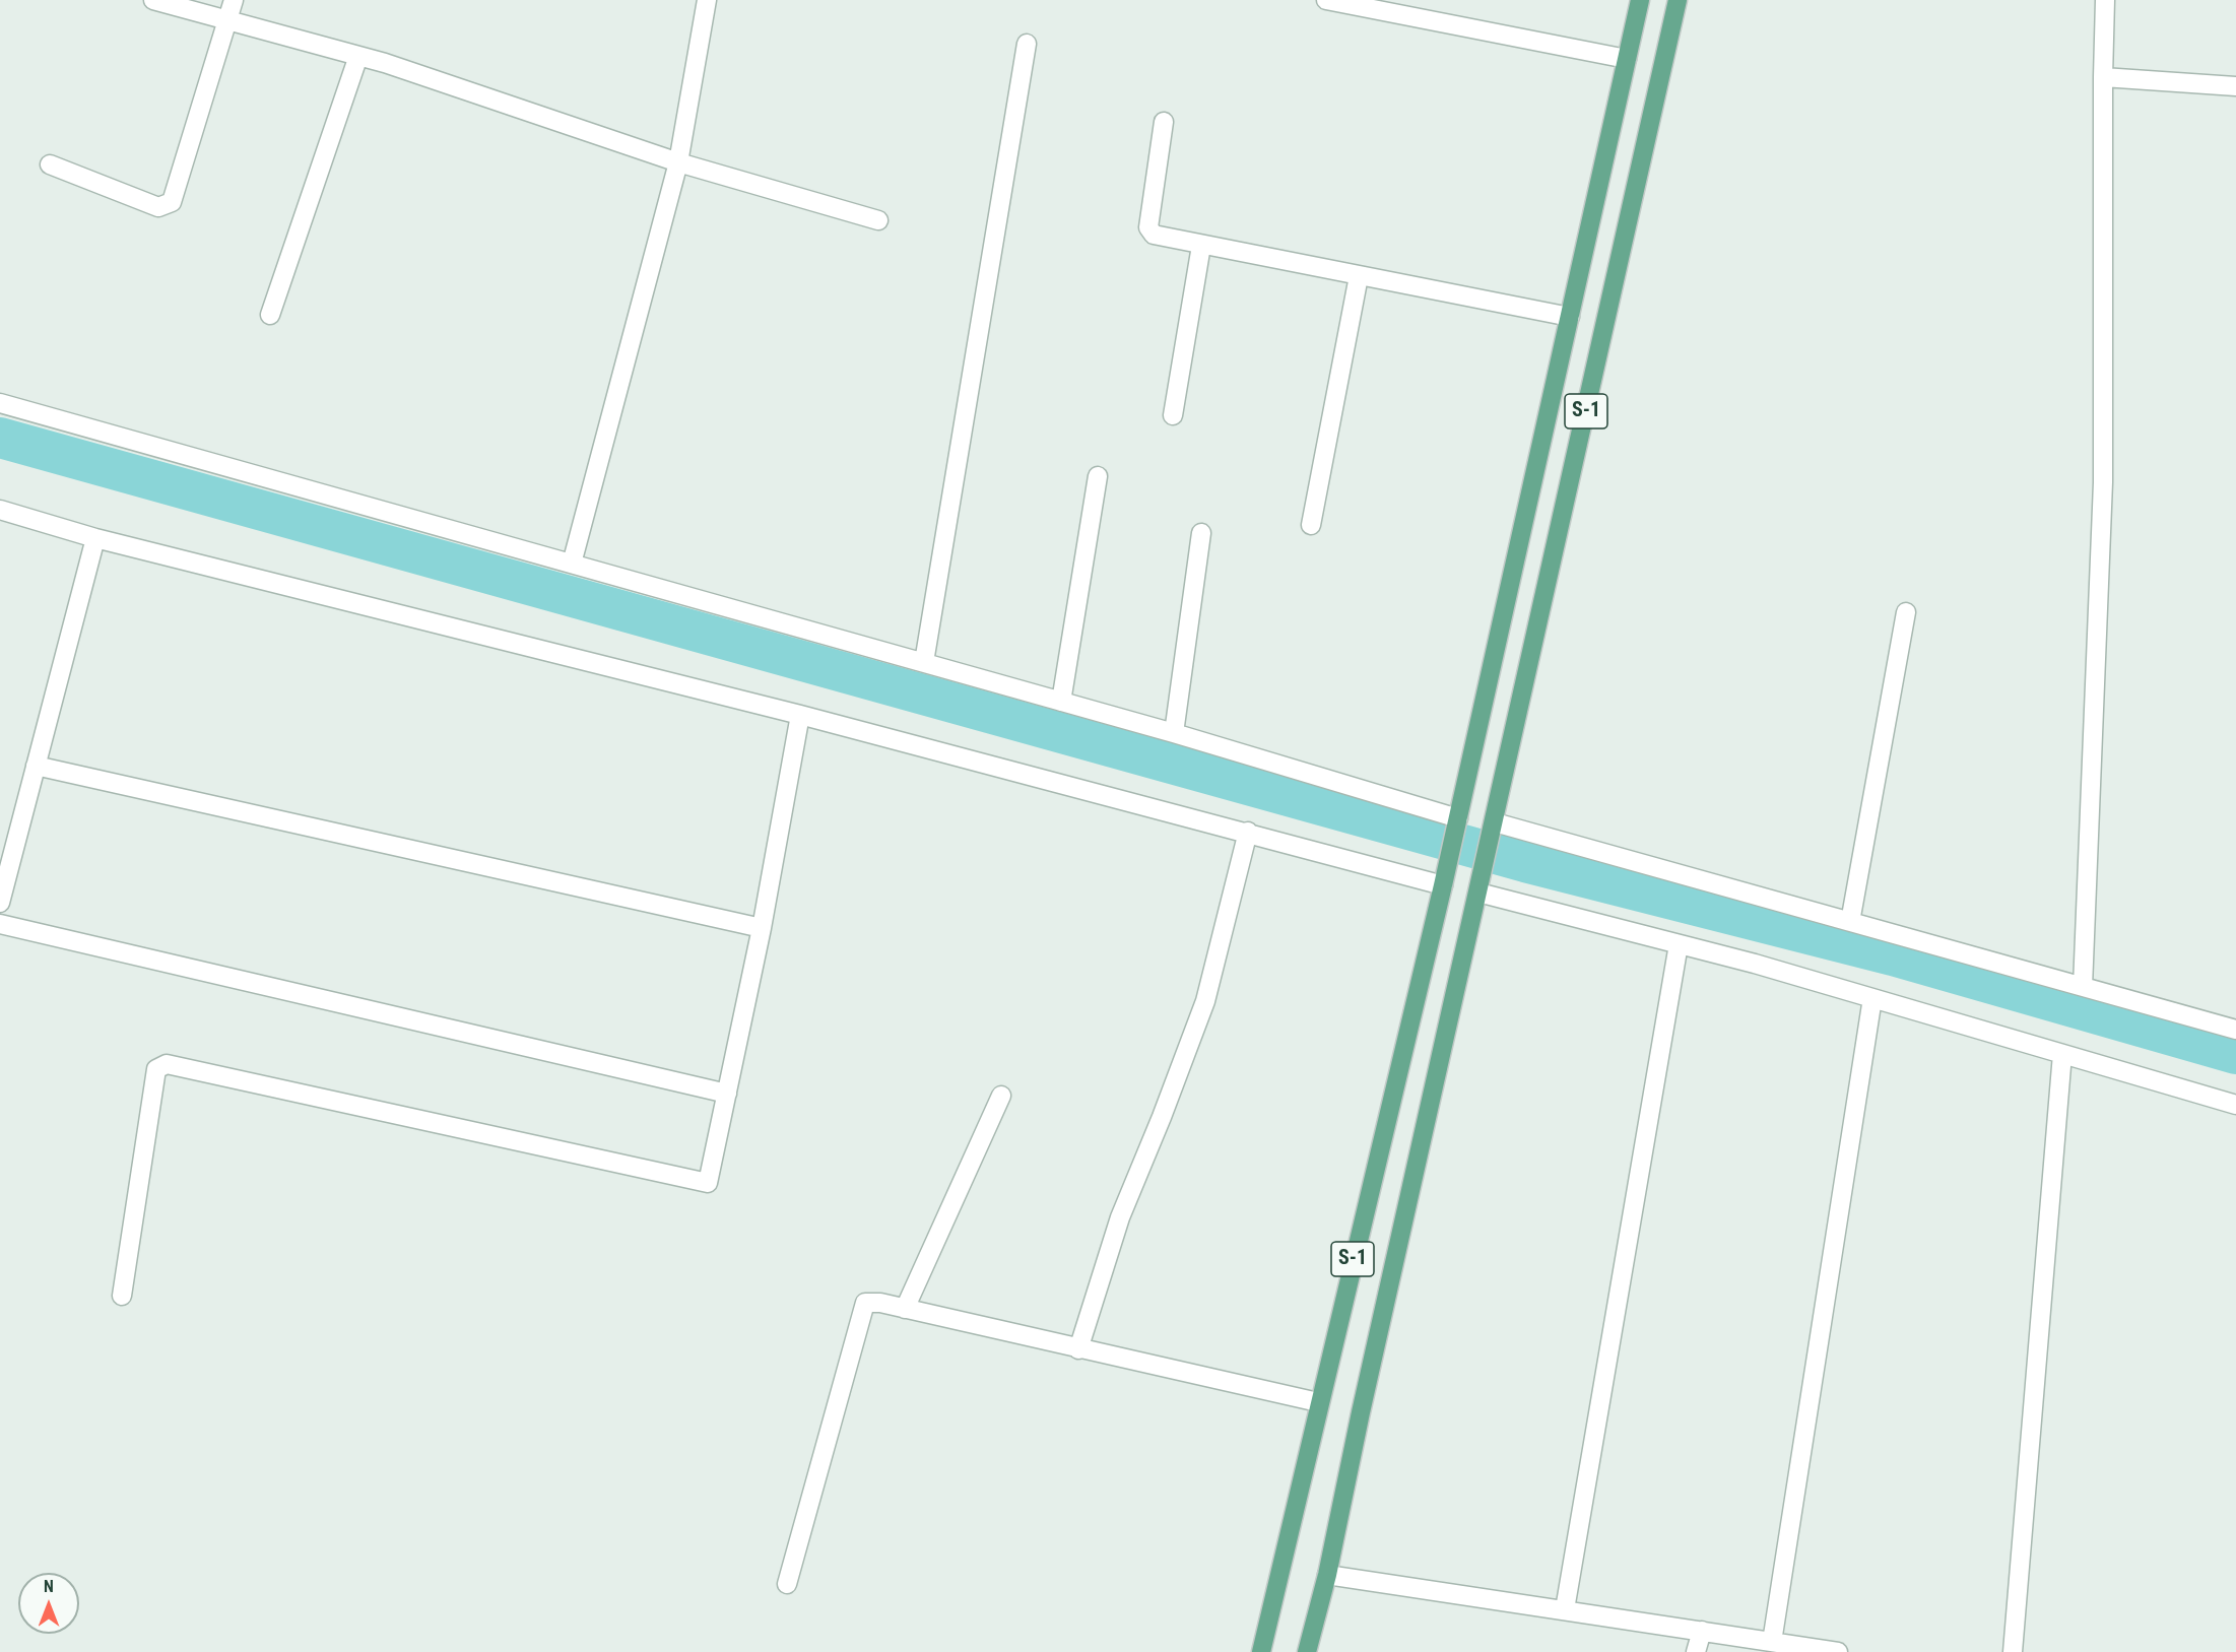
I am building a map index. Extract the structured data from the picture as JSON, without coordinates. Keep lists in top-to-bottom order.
{
  "streets": {
    "main road": ["S-1"]
  },
  "north": "top"
}
